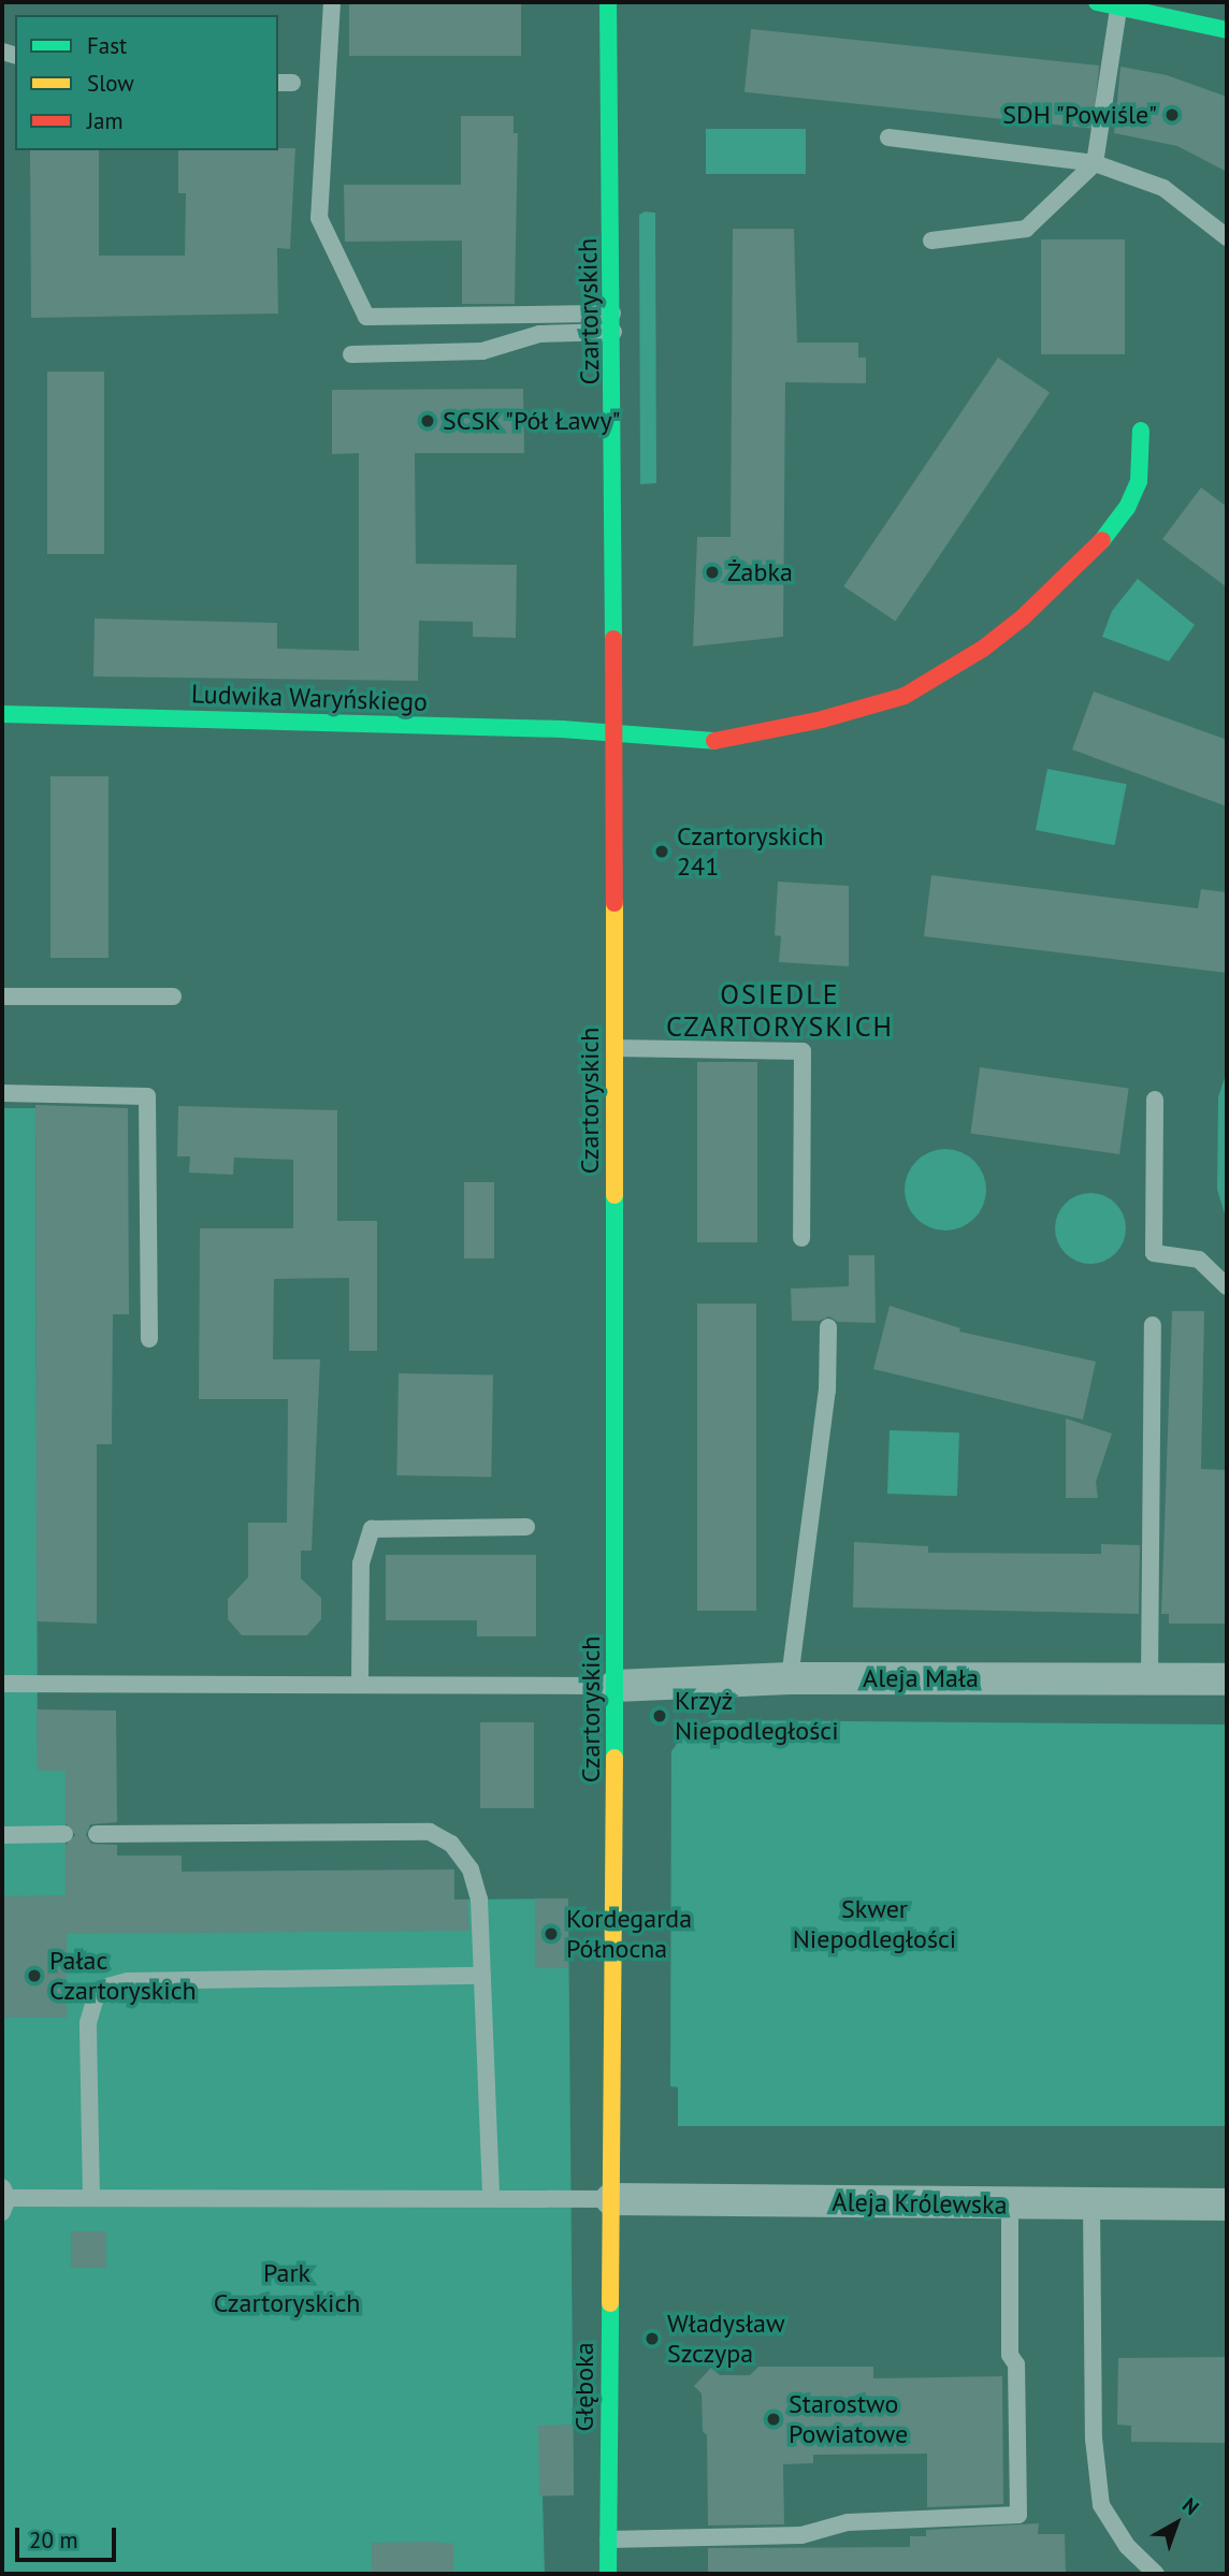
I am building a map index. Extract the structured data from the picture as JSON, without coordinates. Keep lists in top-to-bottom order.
{
  "streets": {
    "main road": ["Czartoryskich", "Ludwika Waryńskiego", "Głęboka"],
    "street": ["Aleja Mała", "Aleja Królewska"]
  },
  "crossings": [
    ["Czartoryskich", "Ludwika Waryńskiego"],
    ["Czartoryskich", "Aleja Mała"],
    ["Czartoryskich", "Aleja Królewska"],
    ["Czartoryskich", "Głęboka"],
    ["Aleja Królewska", "Głęboka"]
  ],
  "districts": ["OSIEDLE CZARTORYSKICH"],
  "parks": ["Skwer Niepodległości", "Park Czartoryskich"],
  "places": [
    "SDH \"Powiśle\"",
    "SCSK \"Pół Ławy\"",
    "Żabka",
    "Czartoryskich 241",
    "Krzyż Niepodległości",
    "Kordegarda Północna",
    "Pałac Czartoryskich",
    "Władysław Szczypa",
    "Starostwo Powiatowe"
  ],
  "legend": ["Fast", "Slow", "Jam"],
  "scale_bar": "20 m",
  "north": "top right"
}
